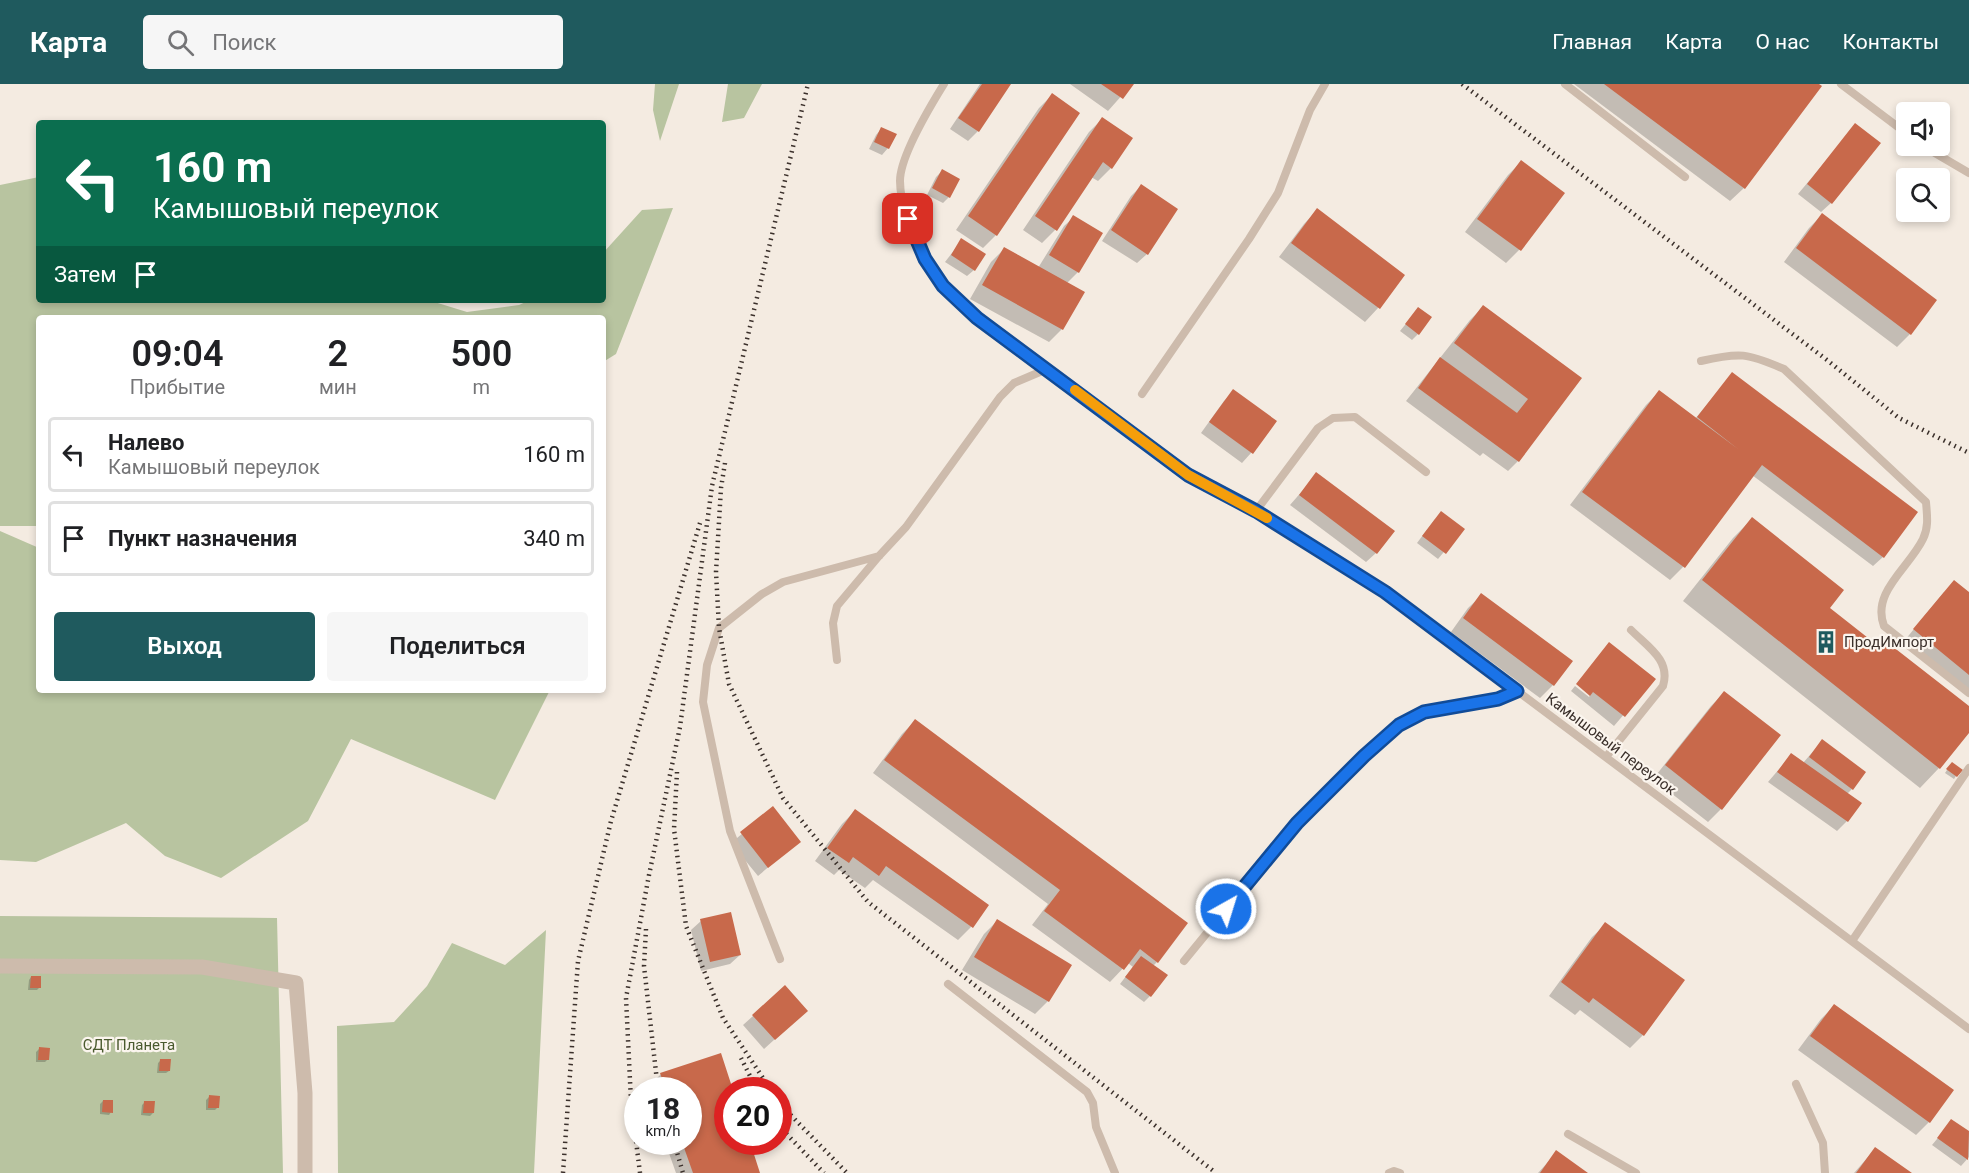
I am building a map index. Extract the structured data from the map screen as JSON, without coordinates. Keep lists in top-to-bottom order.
{
  "streets": {
    "lane": ["Камышовый переулок"]
  },
  "parks": ["СДТ Планета"],
  "places": {
    "building": ["ПродИмпорт"]
  },
  "page": {
    "header": "Карта",
    "search": "Поиск",
    "nav": [
      "Главная",
      "Карта",
      "О нас",
      "Контакты"
    ],
    "turn": ["160 m", "Камышовый переулок"],
    "then": "Затем",
    "eta": [
      "09:04",
      "Прибытие",
      "2",
      "мин",
      "500",
      "m"
    ],
    "list": [
      {
        "name": "Налево",
        "note": "Камышовый переулок",
        "value": "160 m"
      },
      {
        "name": "Пункт назначения",
        "value": "340 m"
      }
    ],
    "buttons": ["Выход", "Поделиться"],
    "speed": "18 km/h",
    "limit": "20"
  }
}
